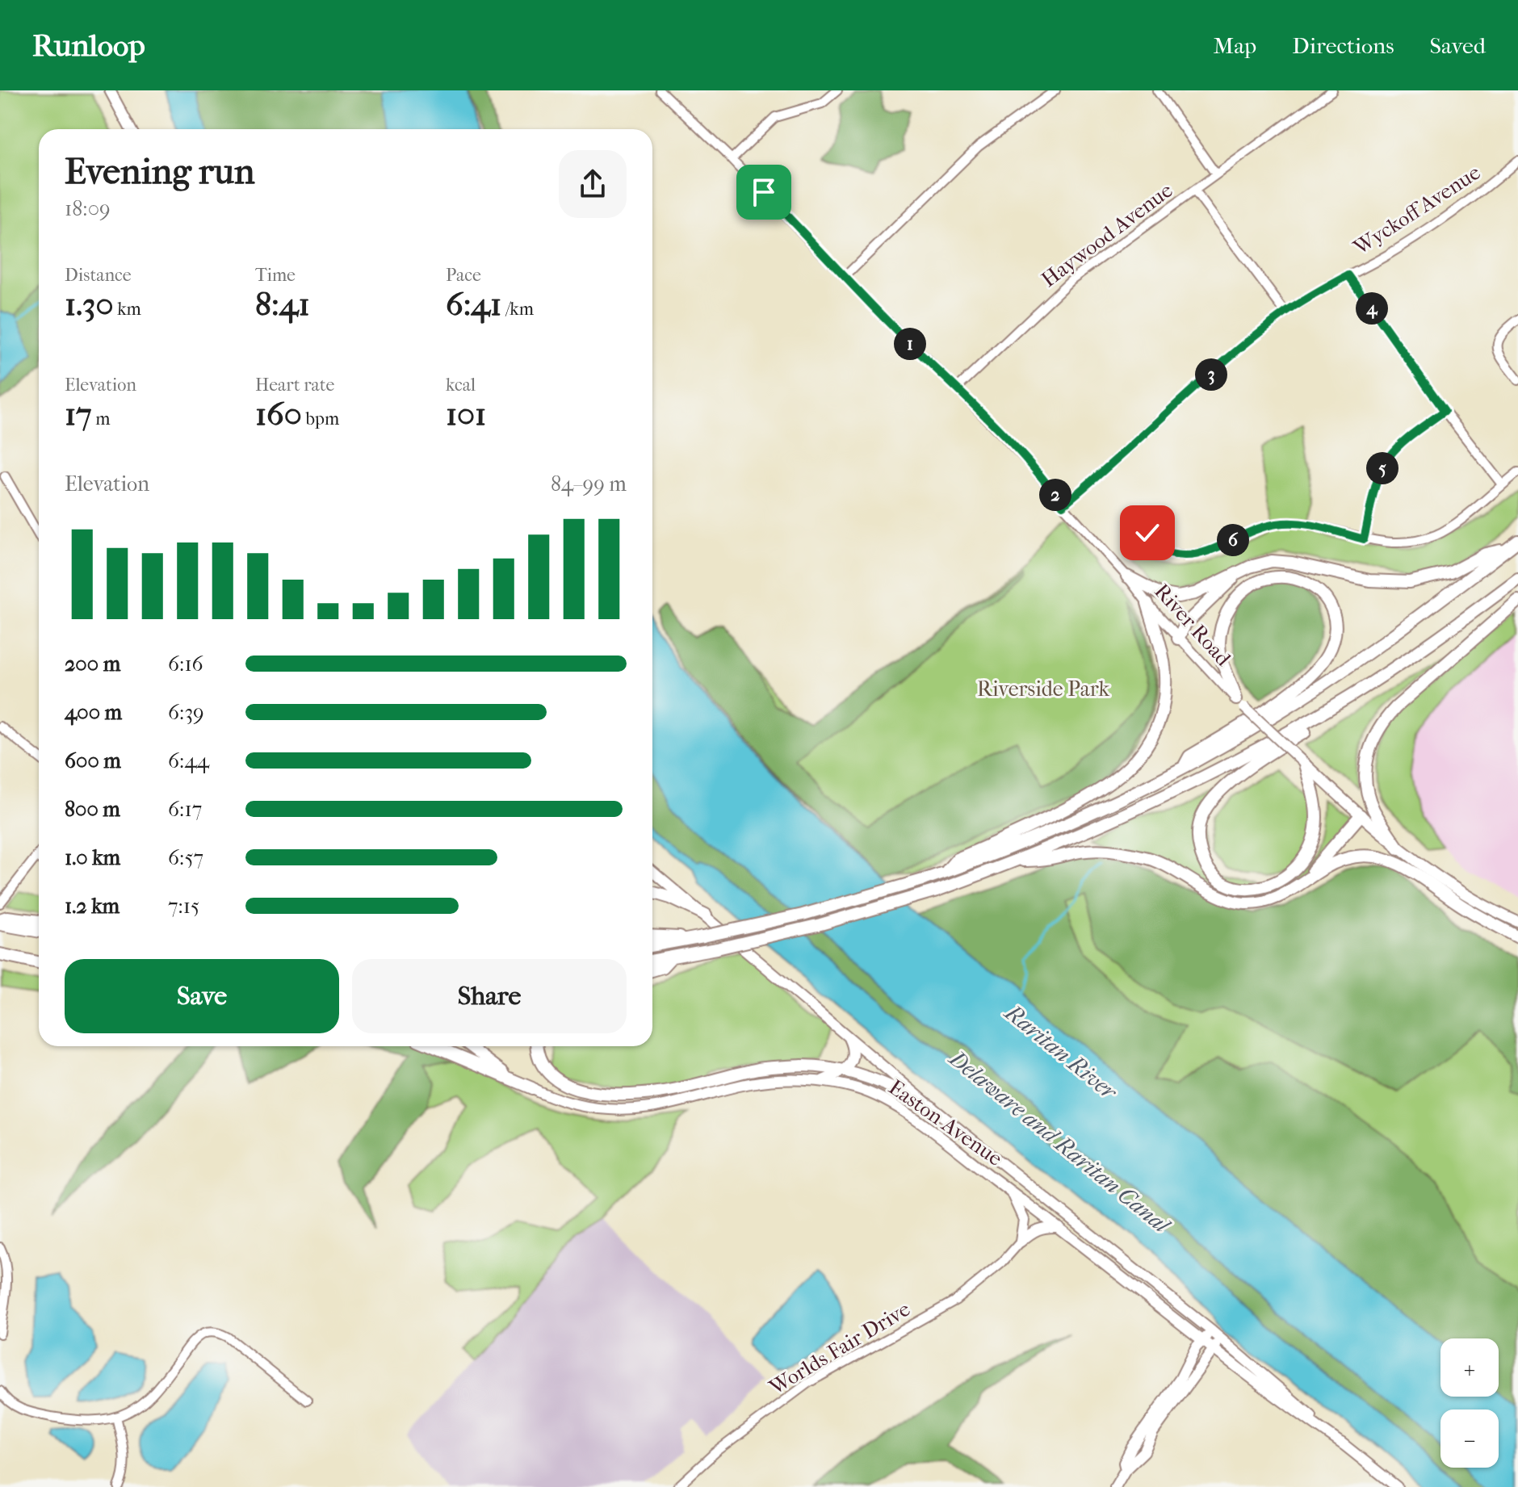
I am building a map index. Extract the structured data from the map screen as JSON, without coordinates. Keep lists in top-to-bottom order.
{
  "streets": {
    "main road": ["River Road", "Easton Avenue"],
    "street": ["Wyckoff Avenue", "Haywood Avenue", "Worlds Fair Drive"]
  },
  "crossings": [
    ["Wyckoff Avenue", "River Road"],
    ["Haywood Avenue", "River Road"]
  ],
  "water": ["Raritan River", "Delaware and Raritan Canal"],
  "parks": ["Riverside Park"],
  "page": {
    "header": "Runloop",
    "nav": ["Map", "Directions", "Saved"],
    "heading": ["Evening run", "18:09"],
    "stats": [
      ["Distance", "1.30 km"],
      ["Time", "8:41"],
      ["Pace", "6:41 /km"],
      ["Elevation", "17 m"],
      ["Heart rate", "160 bpm"],
      ["kcal", "101"]
    ],
    "pins": [
      "4",
      "1",
      "3",
      "5",
      "2",
      "6"
    ],
    "chart": ["Elevation", "84–99 m"],
    "list": [
      {
        "name": "200 m",
        "note": "6:16"
      },
      {
        "name": "400 m",
        "note": "6:39"
      },
      {
        "name": "600 m",
        "note": "6:44"
      },
      {
        "name": "800 m",
        "note": "6:17"
      },
      {
        "name": "1.0 km",
        "note": "6:57"
      },
      {
        "name": "1.2 km",
        "note": "7:15"
      }
    ],
    "buttons": ["Save", "Share"],
    "map_buttons": ["+", "−"]
  }
}
